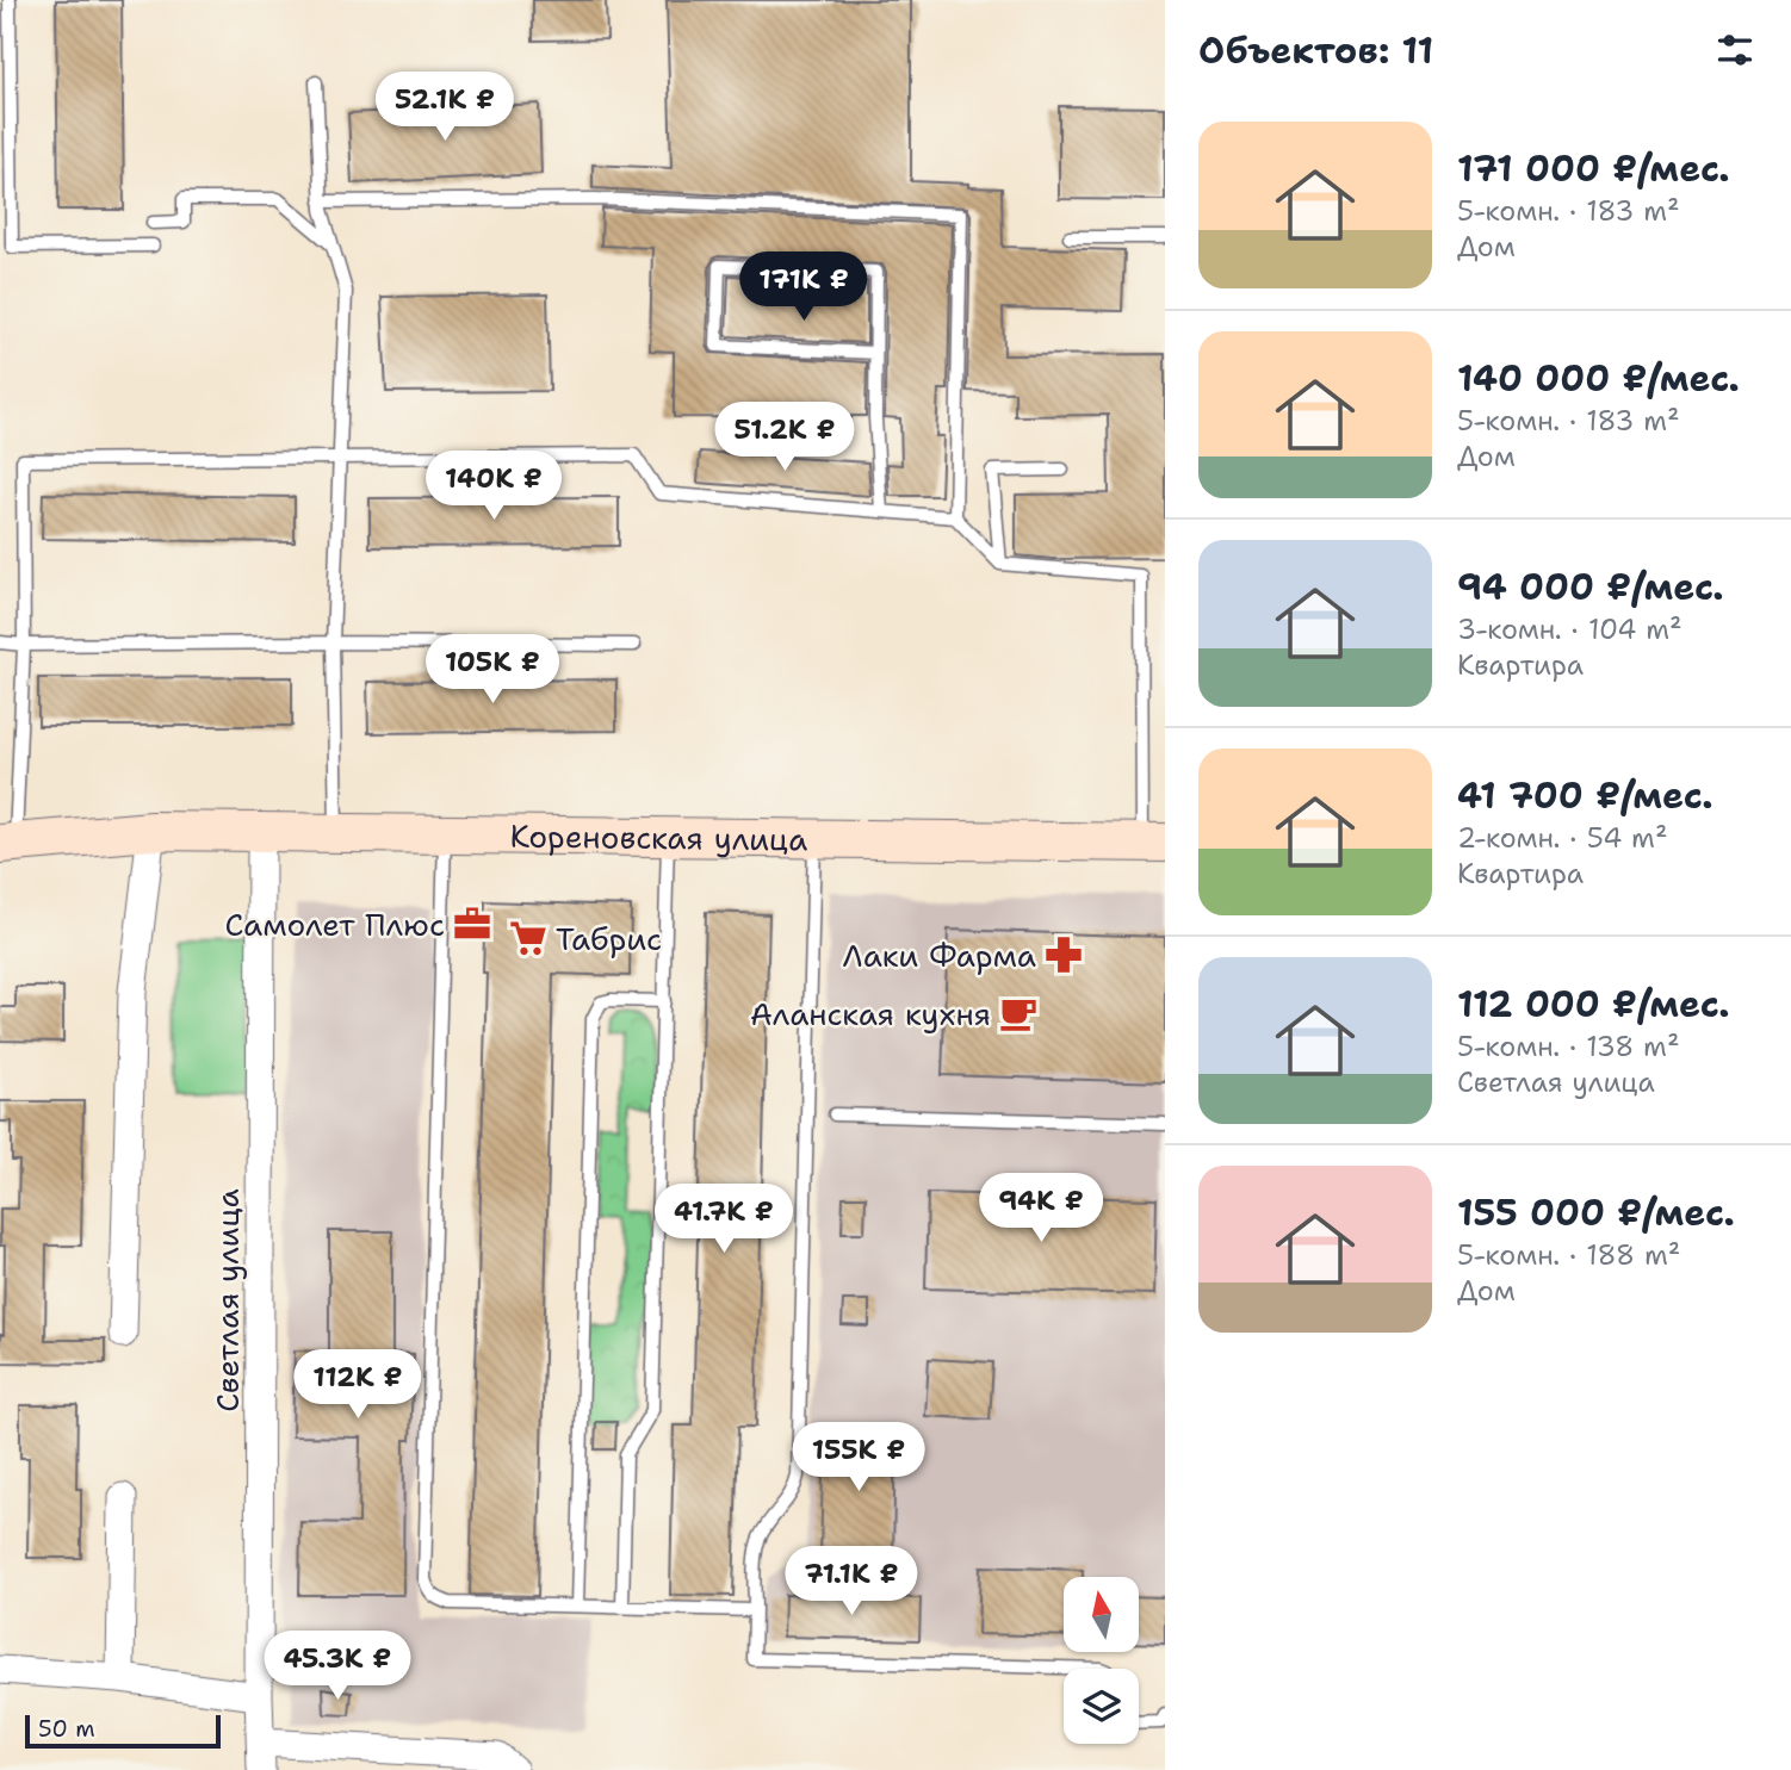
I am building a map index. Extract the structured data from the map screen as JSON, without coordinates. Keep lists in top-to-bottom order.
{
  "streets": {
    "street": ["Кореновская улица", "Светлая улица"]
  },
  "crossings": [
    ["Кореновская улица", "Светлая улица"]
  ],
  "places": {
    "office": ["Самолет Плюс"],
    "supermarket": ["Табрис"],
    "pharmacy": ["Лаки Фарма"],
    "cafe": ["Аланская кухня"]
  },
  "scale_bar": "50 m",
  "north": "top",
  "page": {
    "heading": "Объектов: 11",
    "price": [
      "52.1K ₽",
      "171K ₽",
      "51.2K ₽",
      "140K ₽",
      "105K ₽",
      "94K ₽",
      "41.7K ₽",
      "112K ₽",
      "155K ₽",
      "71.1K ₽",
      "45.3K ₽"
    ],
    "list": [
      {
        "name": "171 000 ₽/мес.",
        "note": "5-комн. · 183 m² · Дом"
      },
      {
        "name": "140 000 ₽/мес.",
        "note": "5-комн. · 183 m² · Дом"
      },
      {
        "name": "94 000 ₽/мес.",
        "note": "3-комн. · 104 m² · Квартира"
      },
      {
        "name": "41 700 ₽/мес.",
        "note": "2-комн. · 54 m² · Квартира"
      },
      {
        "name": "112 000 ₽/мес.",
        "note": "5-комн. · 138 m² · Светлая улица"
      },
      {
        "name": "155 000 ₽/мес.",
        "note": "5-комн. · 188 m² · Дом"
      }
    ],
    "scale": "50 m"
  }
}
